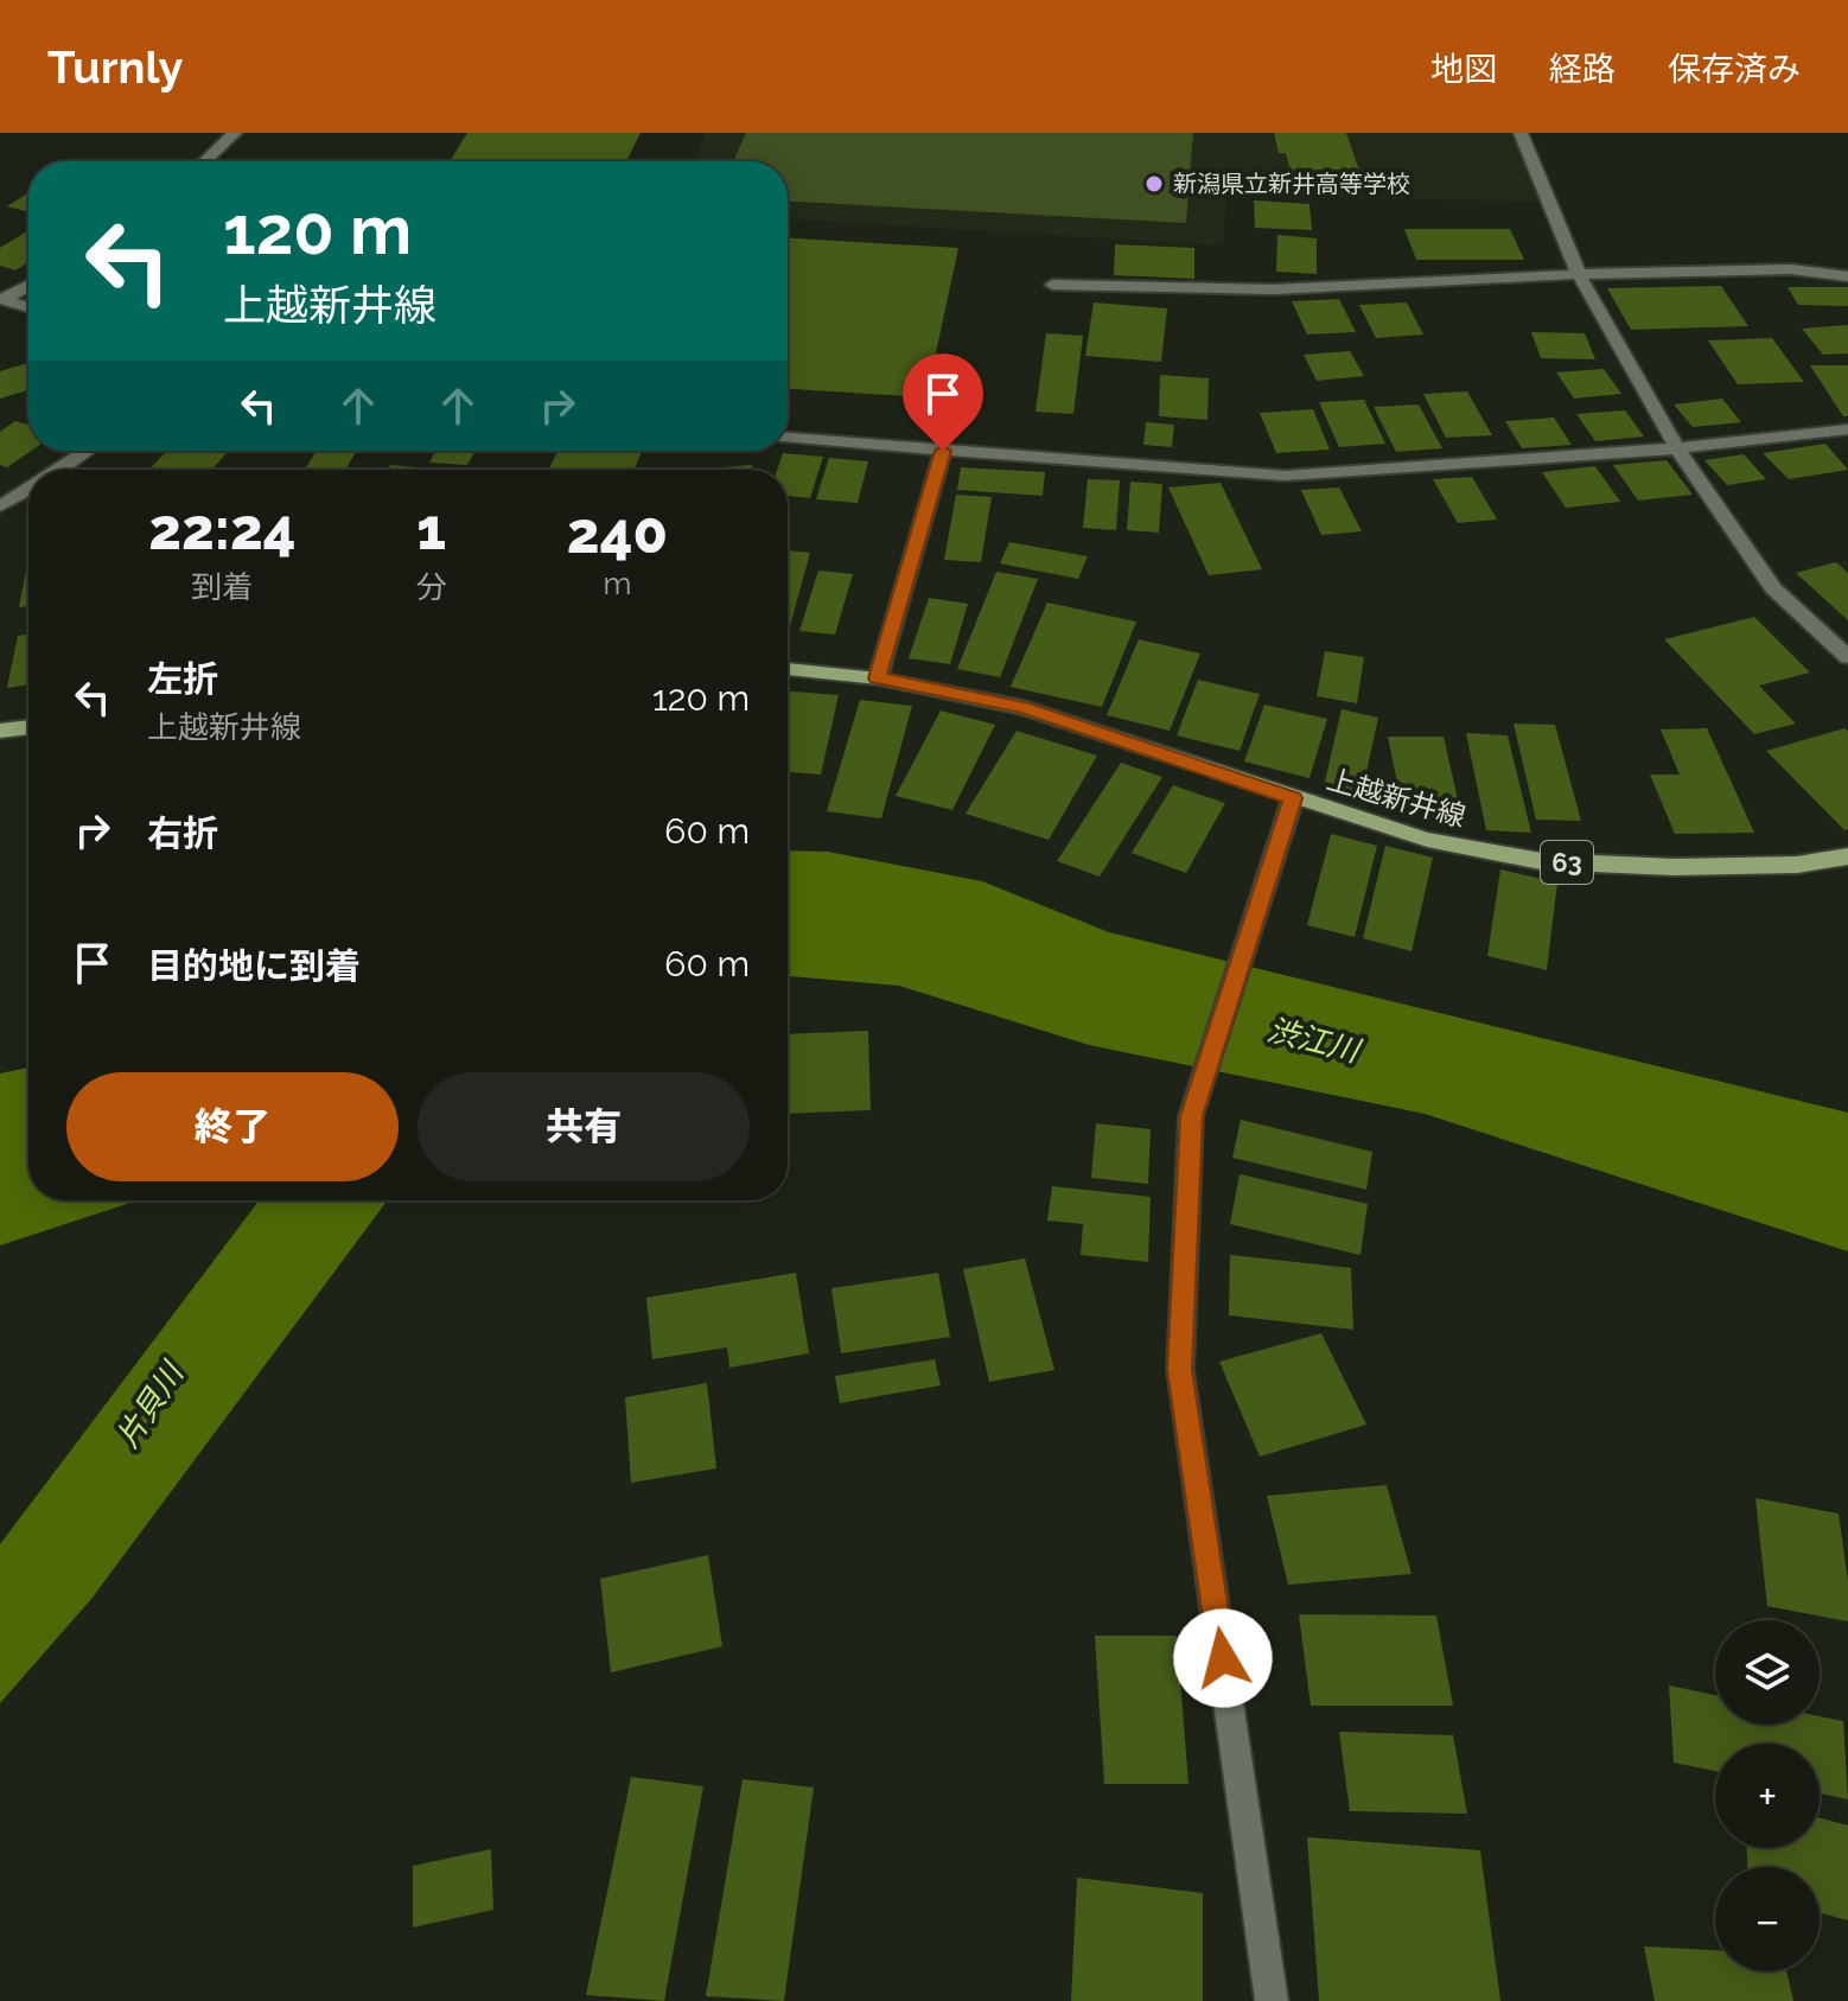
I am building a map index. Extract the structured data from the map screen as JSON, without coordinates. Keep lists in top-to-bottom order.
{
  "streets": {
    "main road": ["上越新井線", "63"]
  },
  "water": ["渋江川", "片貝川"],
  "places": ["新潟県立新井高等学校"],
  "page": {
    "header": "Turnly",
    "nav": ["地図", "経路", "保存済み"],
    "turn": ["120 m", "上越新井線"],
    "eta": [
      "22:24",
      "到着",
      "1",
      "分",
      "240",
      "m"
    ],
    "list": [
      {
        "name": "左折",
        "note": "上越新井線",
        "value": "120 m"
      },
      {
        "name": "右折",
        "value": "60 m"
      },
      {
        "name": "目的地に到着",
        "value": "60 m"
      }
    ],
    "buttons": ["終了", "共有"],
    "map_buttons": ["+", "−"]
  }
}
